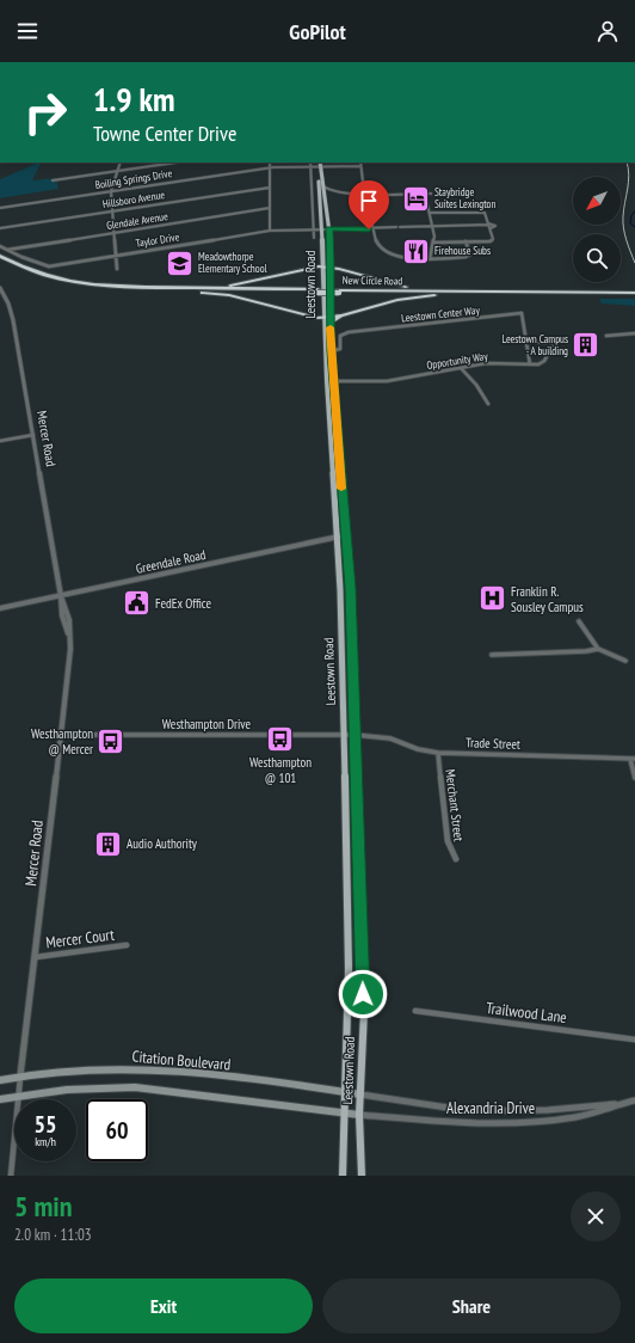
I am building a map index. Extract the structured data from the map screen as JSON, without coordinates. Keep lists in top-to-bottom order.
{
  "streets": {
    "highway": ["New Circle Road"],
    "main road": ["Leestown Road", "Citation Boulevard"],
    "street": [
      "Boiling Springs Drive",
      "Hillsboro Avenue",
      "Glendale Avenue",
      "Taylor Drive",
      "Leestown Center Way",
      "Opportunity Way",
      "Mercer Road",
      "Greendale Road",
      "Westhampton Drive",
      "Trade Street",
      "Merchant Street",
      "Mercer Court",
      "Trailwood Lane",
      "Alexandria Drive"
    ]
  },
  "crossings": [
    ["Boiling Springs Drive", "Leestown Road"],
    ["Glendale Avenue", "Taylor Drive"],
    ["Taylor Drive", "Leestown Road"],
    ["Leestown Road", "Leestown Center Way"],
    ["Leestown Road", "Opportunity Way"],
    ["Leestown Road", "Greendale Road"],
    ["Leestown Road", "Westhampton Drive"],
    ["Leestown Road", "Trade Street"],
    ["Leestown Road", "Citation Boulevard"],
    ["Leestown Road", "Alexandria Drive"],
    ["Leestown Center Way", "Opportunity Way"],
    ["Mercer Road", "Greendale Road"],
    ["Mercer Road", "Westhampton Drive"],
    ["Mercer Road", "Mercer Court"],
    ["Mercer Road", "Citation Boulevard"],
    ["Westhampton Drive", "Trade Street"],
    ["Trade Street", "Merchant Street"],
    ["Citation Boulevard", "Alexandria Drive"]
  ],
  "places": {
    "hotel": ["Staybridge Suites Lexington"],
    "restaurant": ["Firehouse Subs"],
    "school or university": ["Meadowthorpe Elementary School"],
    "building": ["Leestown Campus - A building", "Audio Authority"],
    "hospital": ["Franklin R. Sousley Campus"],
    "public building": ["FedEx Office"],
    "bus stop": ["Westhampton @ 101", "Westhampton @ Mercer"]
  },
  "north": "bottom left",
  "page": {
    "header": "GoPilot",
    "turn": ["1.9 km", "Towne Center Drive"],
    "speed": "55 km/h",
    "limit": "60",
    "heading": ["5 min", "2.0 km · 11:03"],
    "buttons": ["Exit", "Share"]
  }
}
